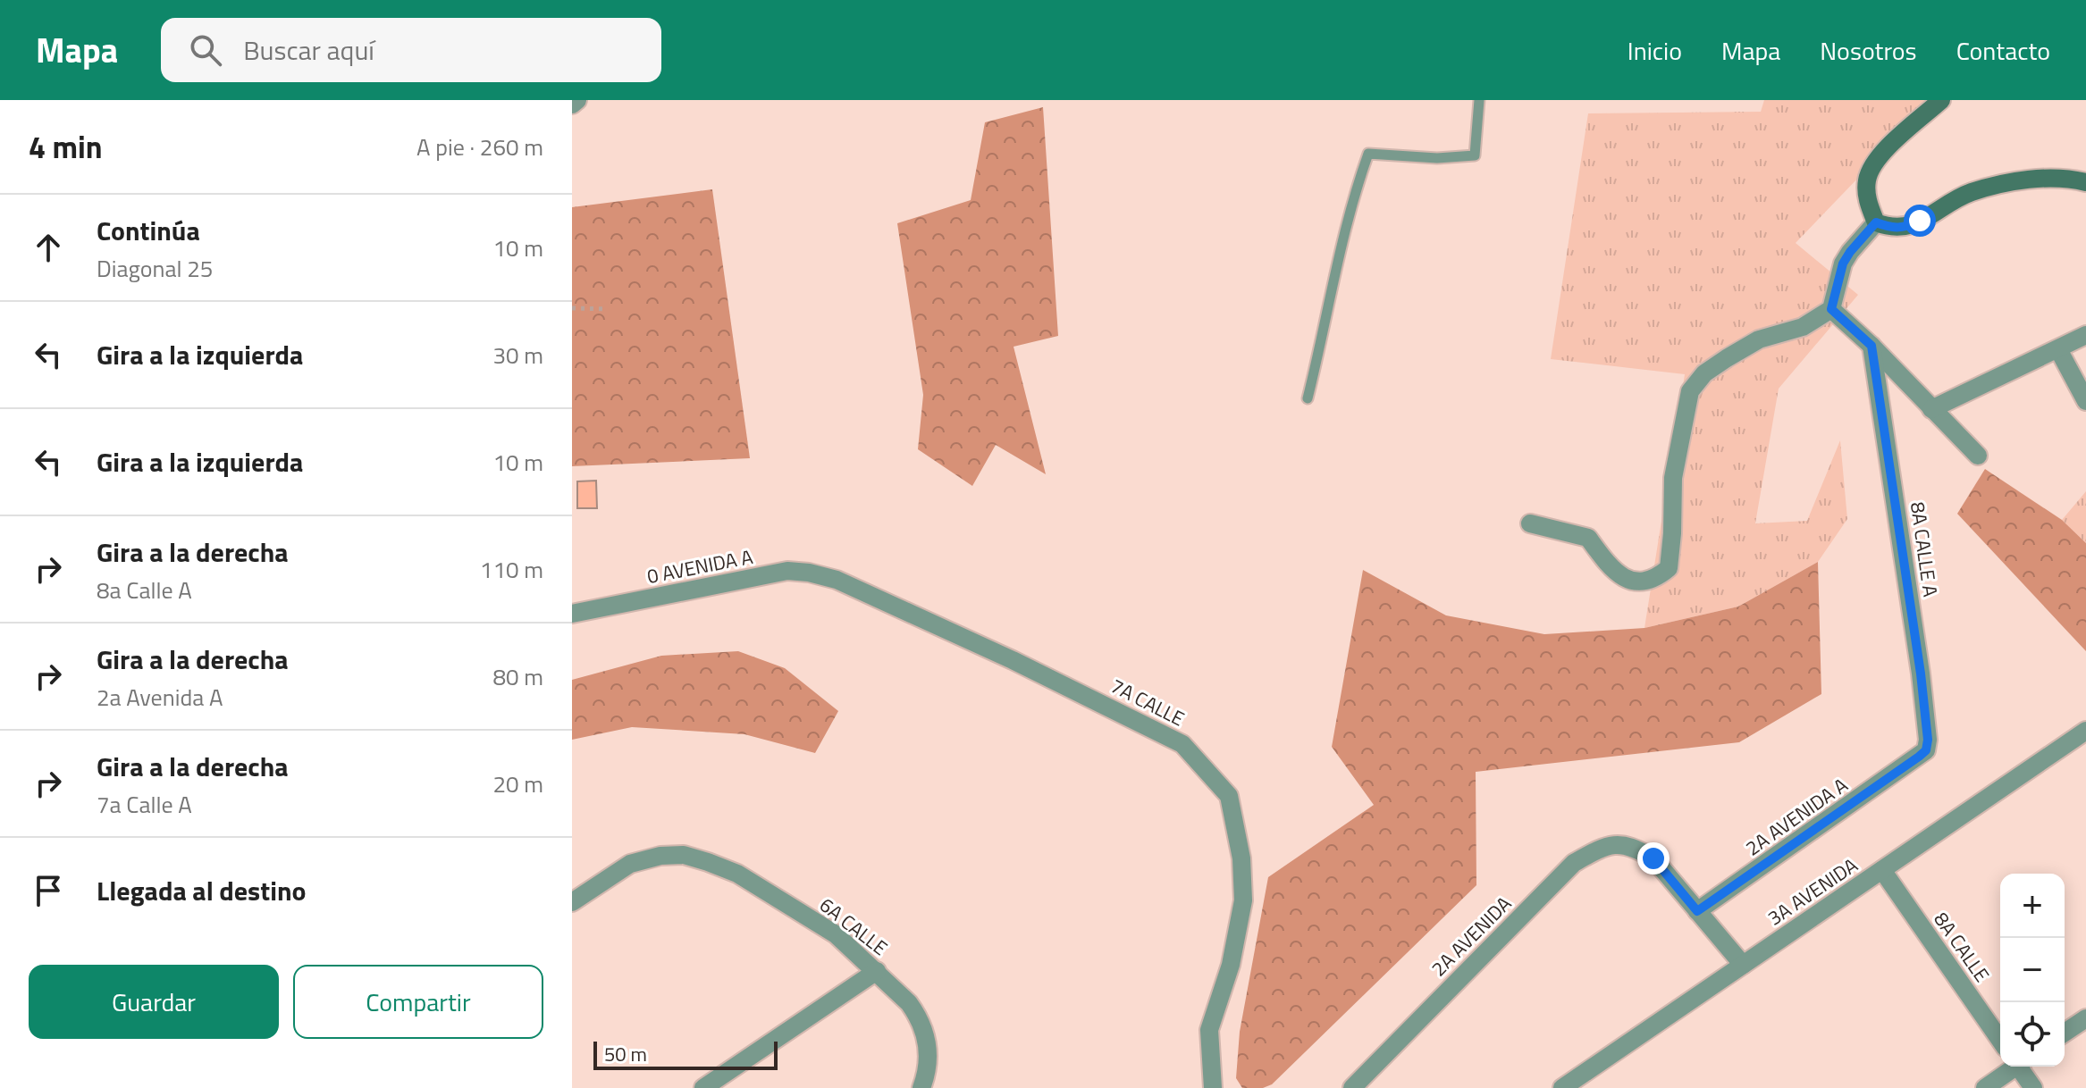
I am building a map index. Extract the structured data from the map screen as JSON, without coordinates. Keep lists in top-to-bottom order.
{
  "streets": {
    "street": [
      "8A CALLE A",
      "0 AVENIDA A",
      "7A CALLE",
      "2A AVENIDA A",
      "3A AVENIDA",
      "6A CALLE",
      "2A AVENIDA",
      "8A CALLE"
    ]
  },
  "crossings": [
    ["8A CALLE A", "2A AVENIDA A"],
    ["0 AVENIDA A", "7A CALLE"],
    ["2A AVENIDA A", "2A AVENIDA"],
    ["3A AVENIDA", "8A CALLE"]
  ],
  "scale_bar": "50 m",
  "page": {
    "header": "Mapa",
    "search": "Buscar aquí",
    "nav": [
      "Inicio",
      "Mapa",
      "Nosotros",
      "Contacto"
    ],
    "heading": ["4 min", "A pie · 260 m"],
    "list": [
      ["Continúa", "Diagonal 25", "10 m"],
      ["Gira a la izquierda", "30 m"],
      ["Gira a la izquierda", "10 m"],
      ["Gira a la derecha", "8a Calle A", "110 m"],
      ["Gira a la derecha", "2a Avenida A", "80 m"],
      ["Gira a la derecha", "7a Calle A", "20 m"],
      "Llegada al destino"
    ],
    "map_buttons": ["+", "−"],
    "buttons": ["Guardar", "Compartir"],
    "scale": "50 m"
  }
}
